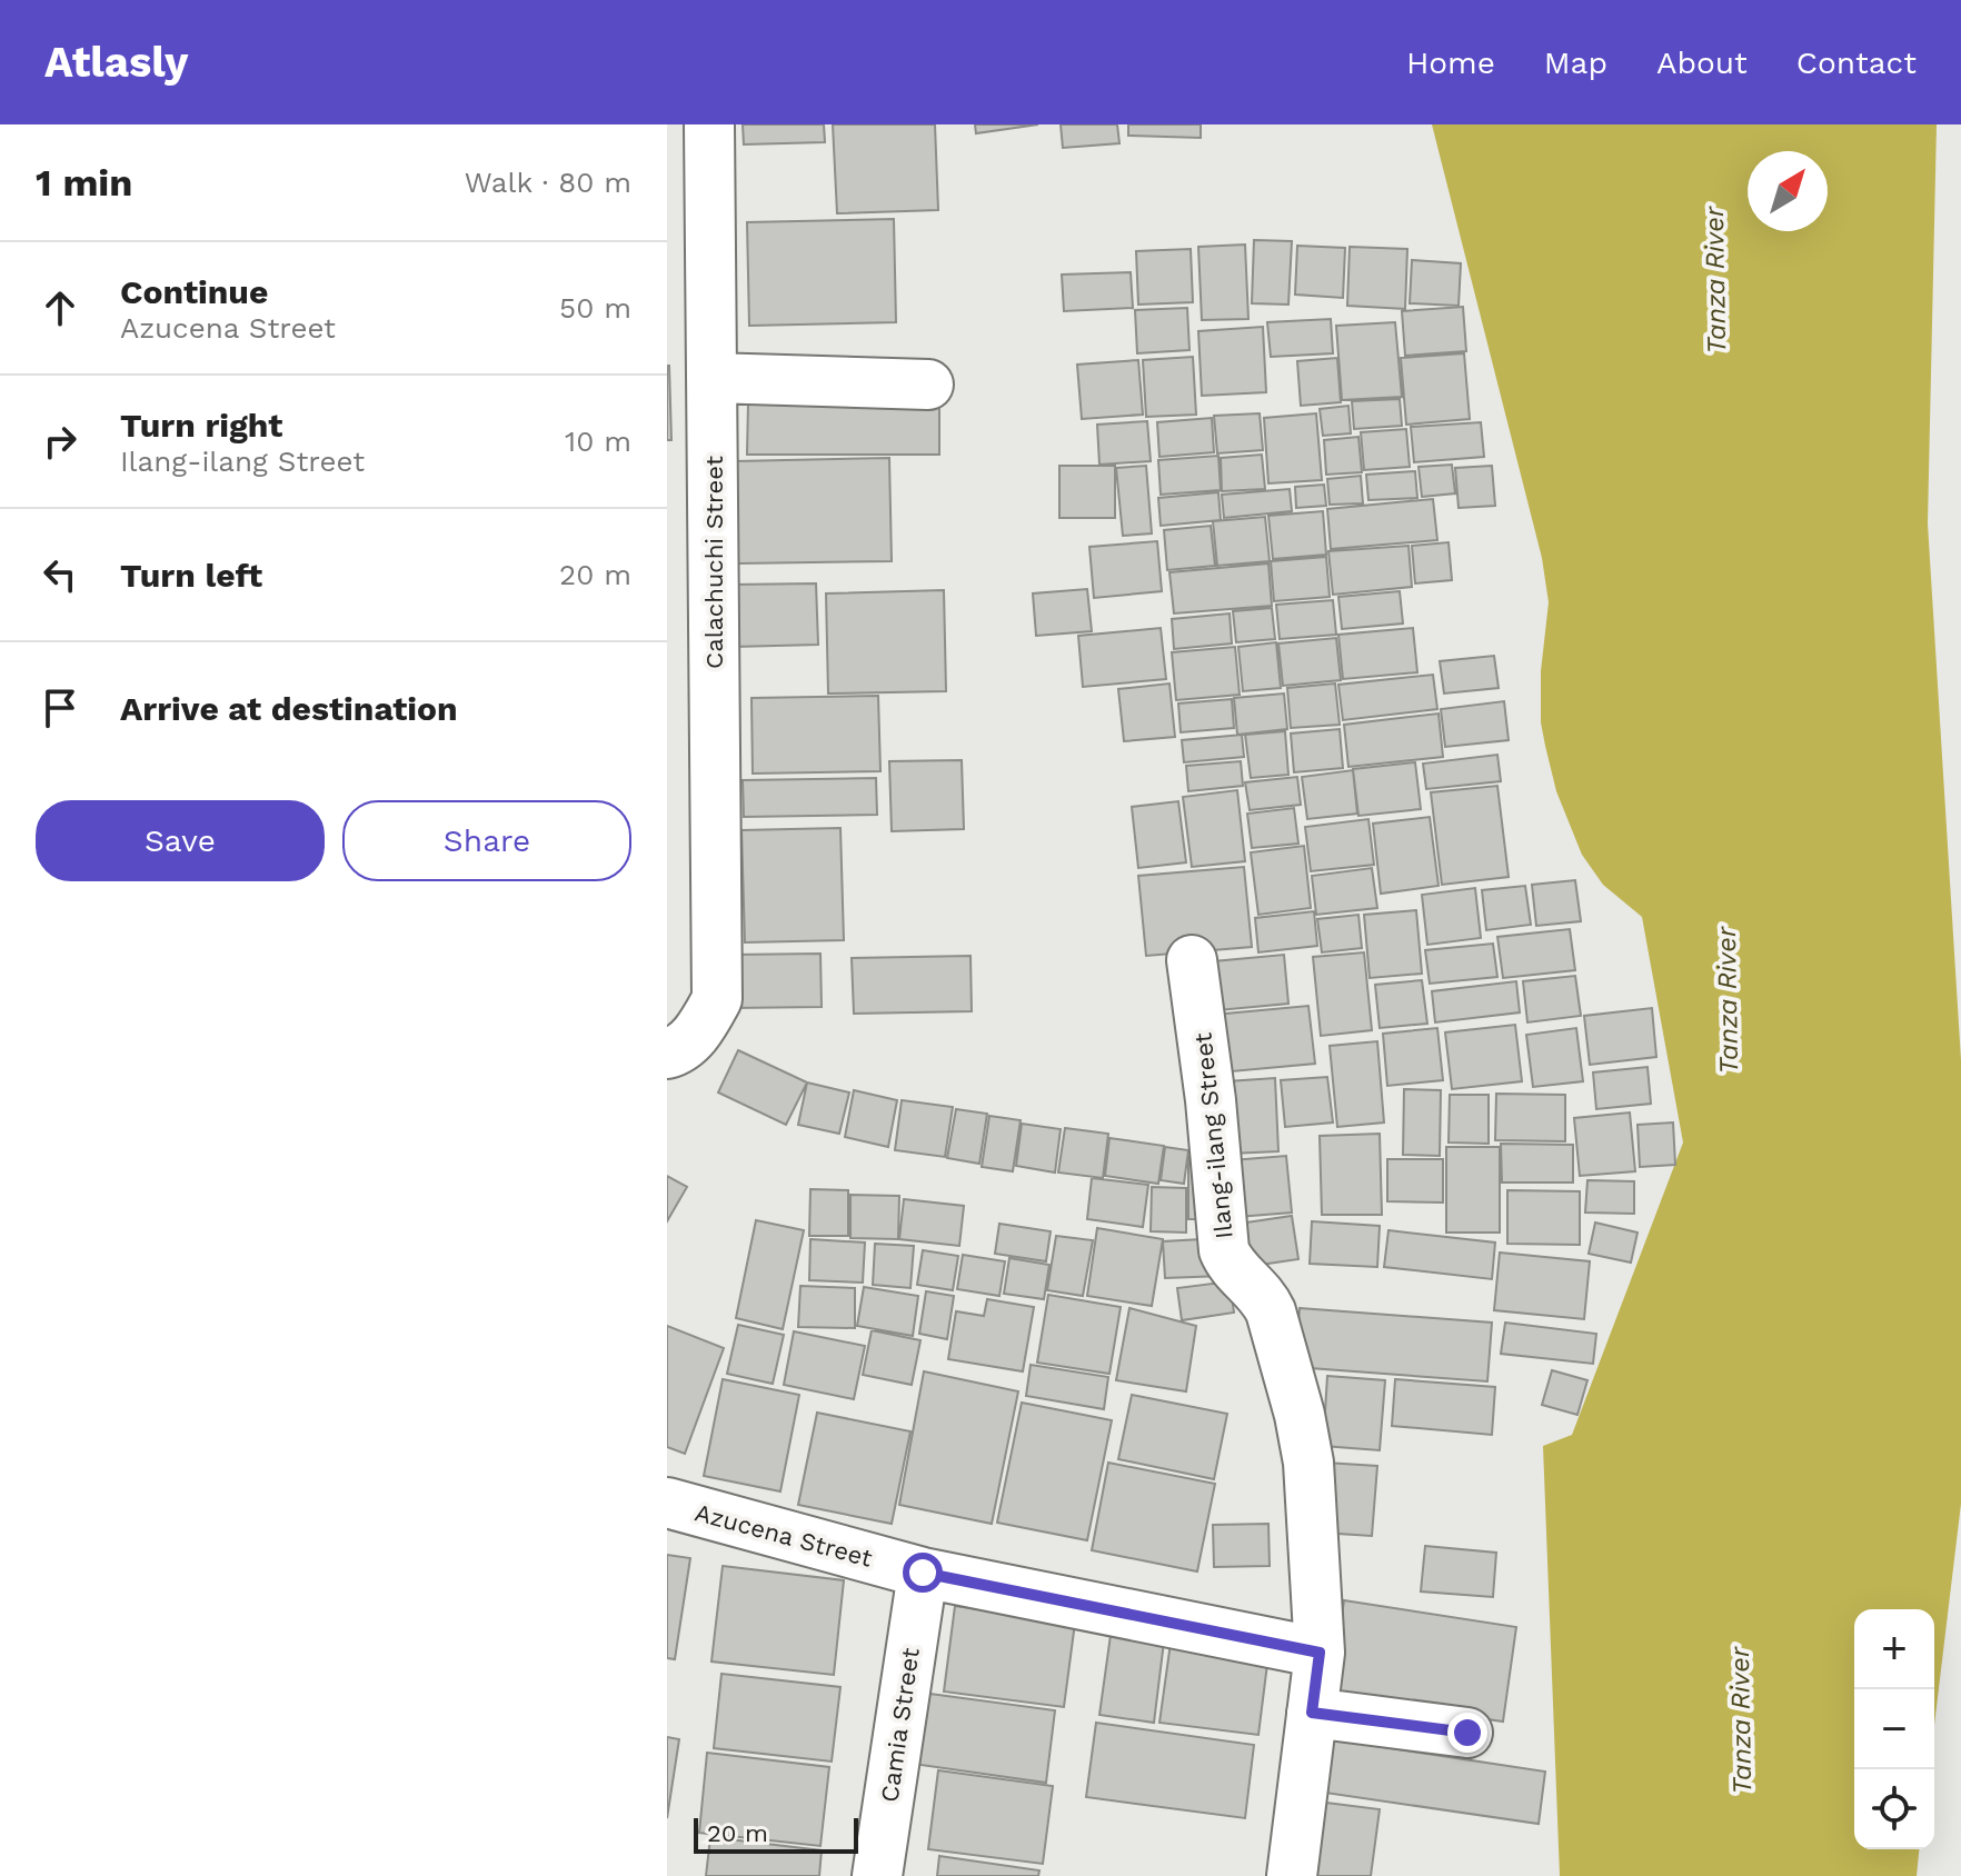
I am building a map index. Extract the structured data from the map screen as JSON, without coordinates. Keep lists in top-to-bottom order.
{
  "streets": {
    "street": [
      "Calachuchi Street",
      "Ilang-ilang Street",
      "Azucena Street",
      "Camia Street"
    ]
  },
  "crossings": [
    ["Ilang-ilang Street", "Azucena Street"],
    ["Azucena Street", "Camia Street"]
  ],
  "water": ["Tanza River"],
  "scale_bar": "20 m",
  "north": "top right",
  "page": {
    "header": "Atlasly",
    "nav": [
      "Home",
      "Map",
      "About",
      "Contact"
    ],
    "heading": ["1 min", "Walk · 80 m"],
    "list": [
      ["Continue", "Azucena Street", "50 m"],
      ["Turn right", "Ilang-ilang Street", "10 m"],
      ["Turn left", "20 m"],
      "Arrive at destination"
    ],
    "buttons": ["Save", "Share"],
    "map_buttons": ["+", "−"],
    "scale": "20 m"
  }
}
